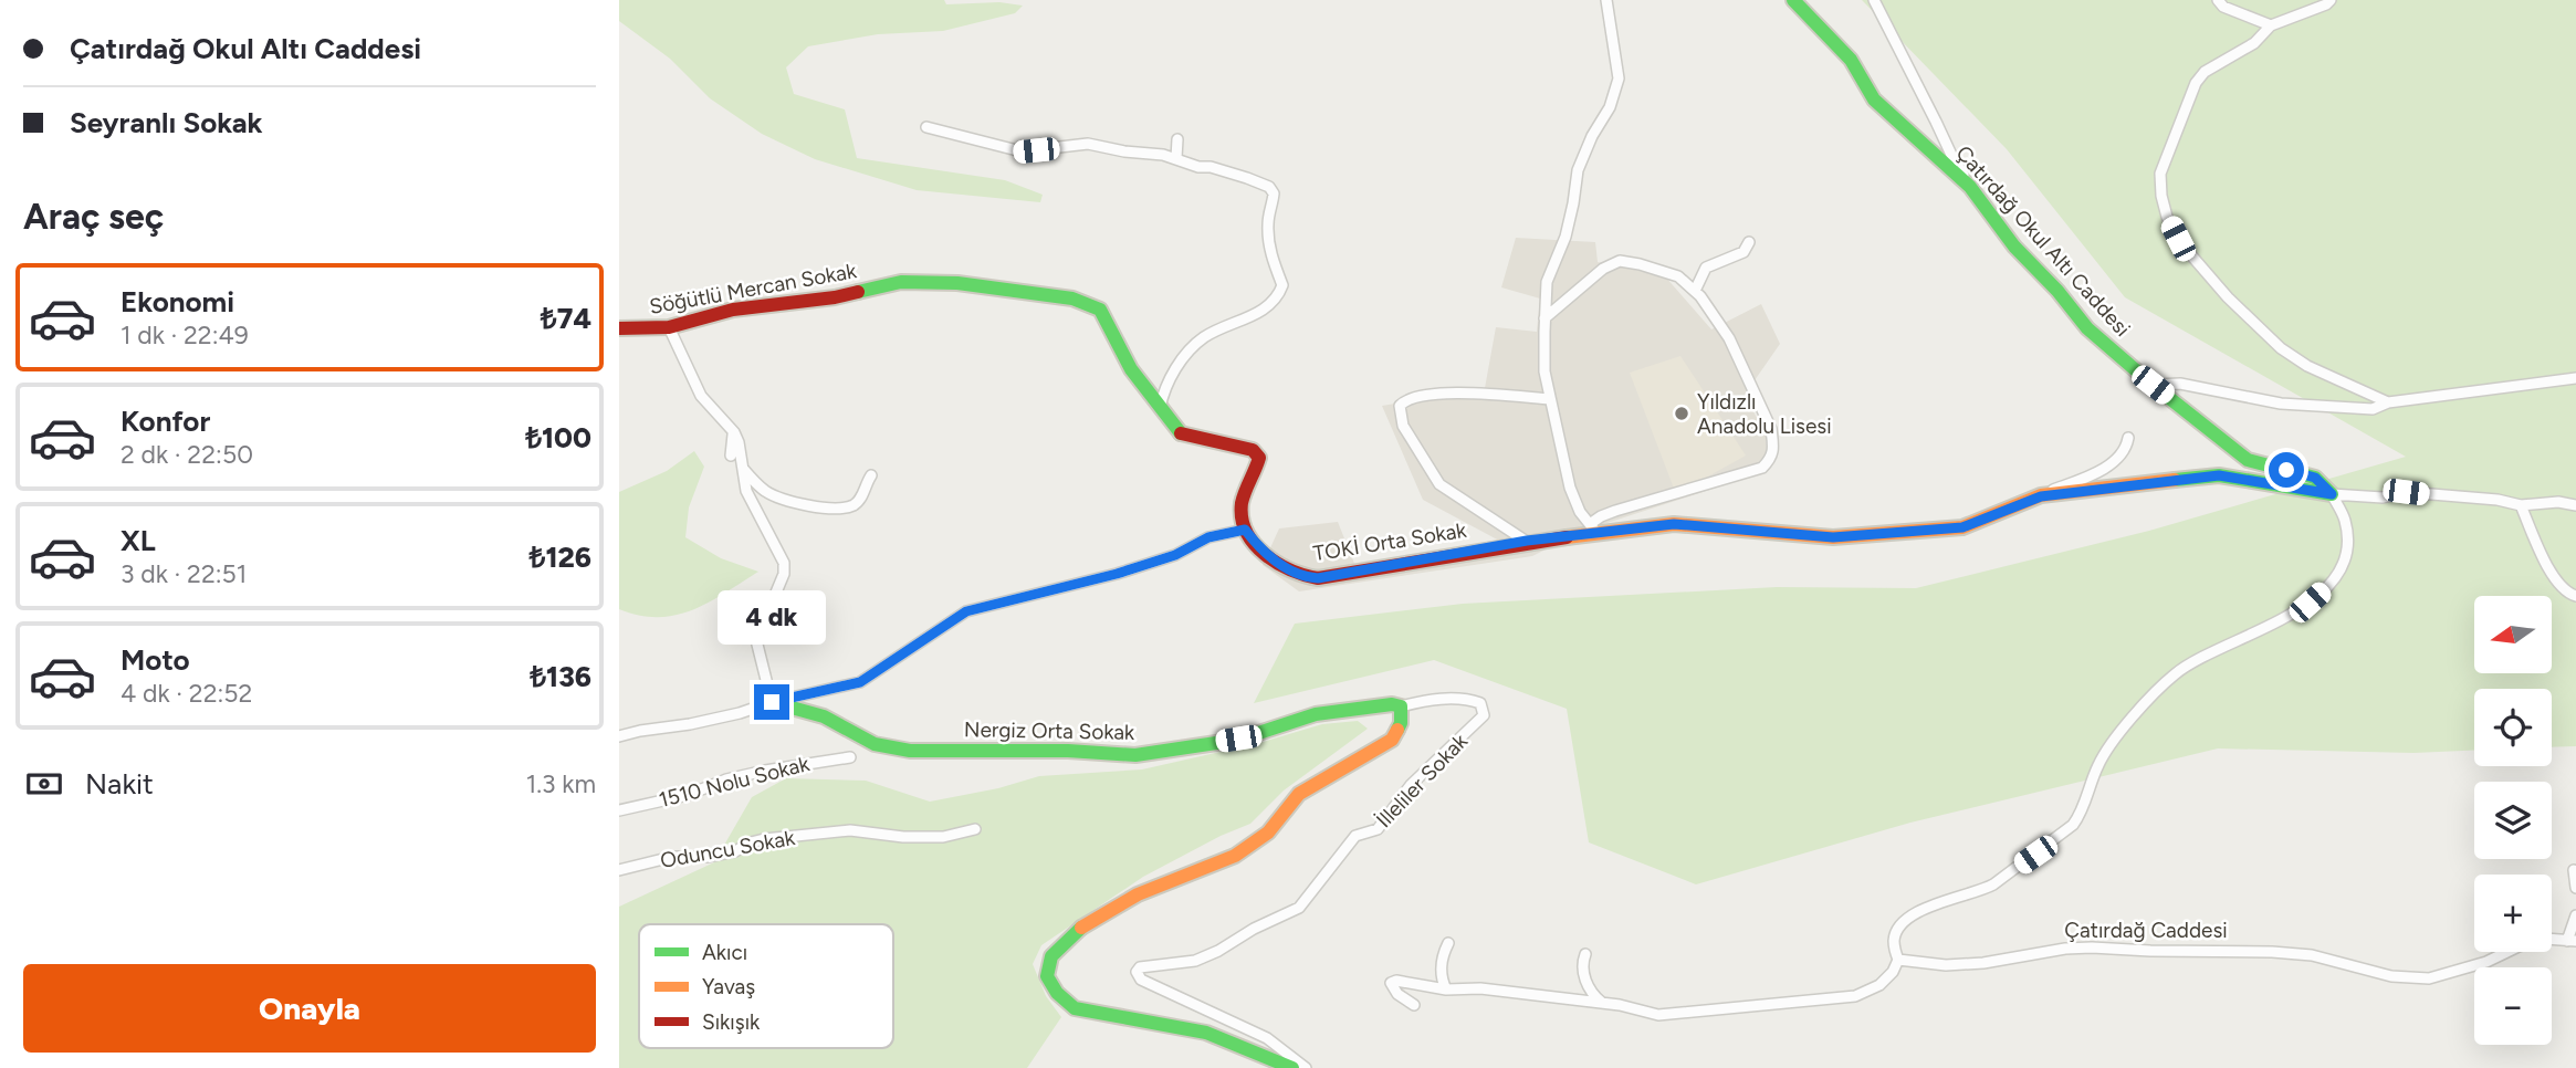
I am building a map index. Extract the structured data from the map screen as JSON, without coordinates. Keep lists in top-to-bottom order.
{
  "streets": {
    "street": [
      "Çatırdağ Okul Altı Caddesi",
      "Söğütlü Mercan Sokak",
      "TOKİ Orta Sokak",
      "Nergiz Orta Sokak",
      "İlleliler Sokak",
      "1510 Nolu Sokak",
      "Oduncu Sokak",
      "Çatırdağ Caddesi"
    ]
  },
  "crossings": [
    ["Nergiz Orta Sokak", "İlleliler Sokak"]
  ],
  "places": ["Yıldızlı Anadolu Lisesi"],
  "legend": ["Akıcı", "Yavaş", "Sıkışık"],
  "north": "left",
  "page": {
    "banner": ["Çatırdağ Okul Altı Caddesi", "Seyranlı Sokak"],
    "heading": "Araç seç",
    "list": [
      {
        "name": "Ekonomi",
        "note": "1 dk · 22:49",
        "value": "₺74"
      },
      {
        "name": "Konfor",
        "note": "2 dk · 22:50",
        "value": "₺100"
      },
      {
        "name": "XL",
        "note": "3 dk · 22:51",
        "value": "₺126"
      },
      {
        "name": "Moto",
        "note": "4 dk · 22:52",
        "value": "₺136"
      }
    ],
    "bubble": "4 dk",
    "map_buttons": ["+", "−"],
    "pay": ["Nakit", "1.3 km"],
    "buttons": "Onayla"
  }
}
